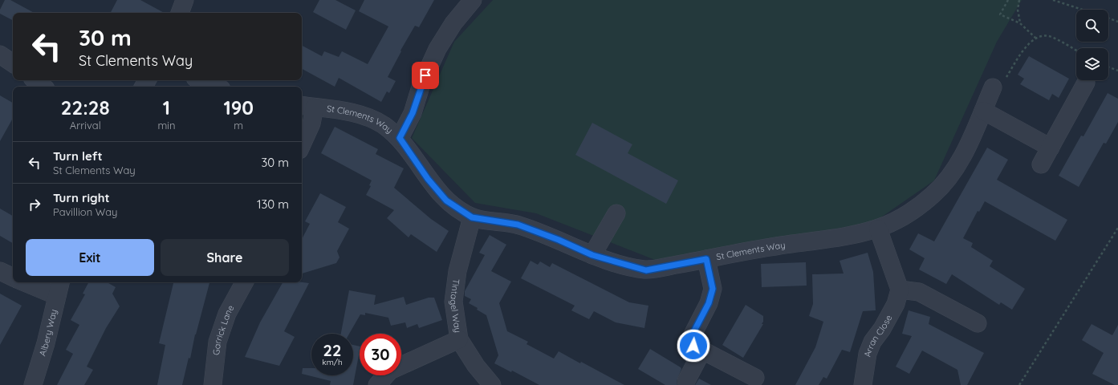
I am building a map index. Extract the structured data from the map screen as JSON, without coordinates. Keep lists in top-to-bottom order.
{
  "streets": {
    "street": [
      "St Clements Way",
      "Tintagel Way",
      "Garrick Lane",
      "Albery Way",
      "Arran Close"
    ]
  },
  "crossings": [
    ["St Clements Way", "Tintagel Way"]
  ],
  "page": {
    "turn": ["30 m", "St Clements Way"],
    "eta": [
      "22:28",
      "Arrival",
      "1",
      "min",
      "190",
      "m"
    ],
    "list": [
      {
        "name": "Turn left",
        "note": "St Clements Way",
        "value": "30 m"
      },
      {
        "name": "Turn right",
        "note": "Pavillion Way",
        "value": "130 m"
      }
    ],
    "buttons": ["Exit", "Share"],
    "speed": "22 km/h",
    "limit": "30"
  }
}
